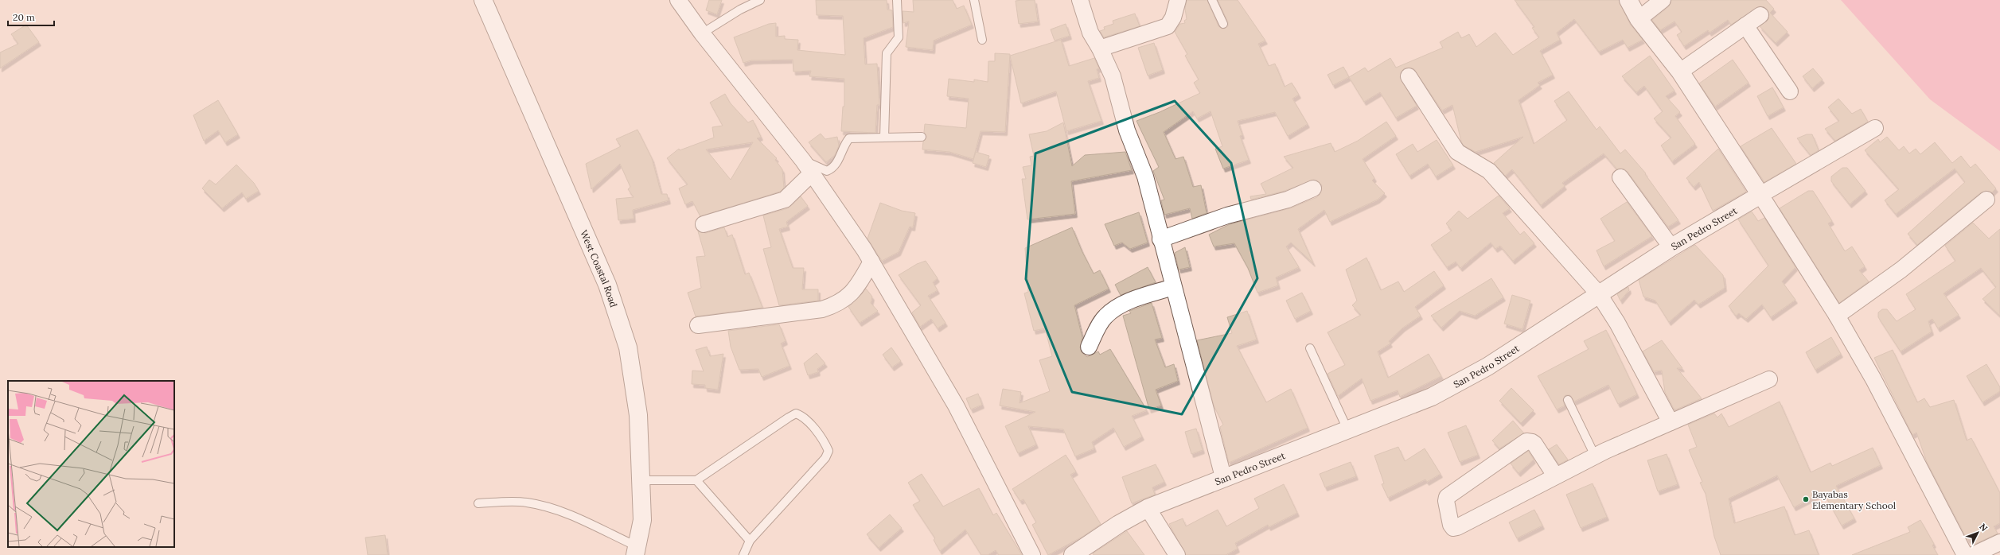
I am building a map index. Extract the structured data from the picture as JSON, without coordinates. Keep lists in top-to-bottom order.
{
  "streets": {
    "street": ["San Pedro Street", "West Coastal Road"]
  },
  "places": ["Bayabas Elementary School"],
  "scale_bar": "20 m",
  "north": "top right"
}
